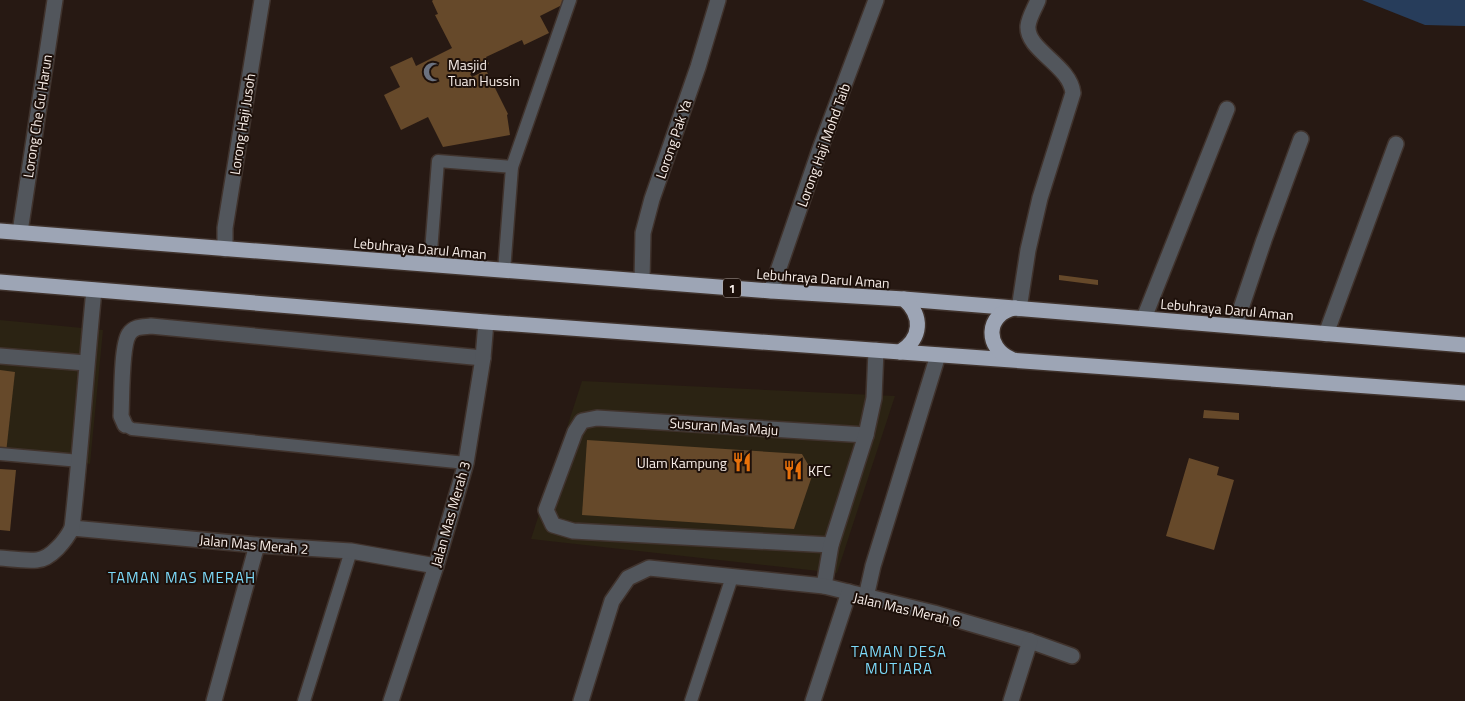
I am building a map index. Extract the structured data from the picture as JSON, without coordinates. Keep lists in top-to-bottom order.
{
  "streets": {
    "highway": ["Lebuhraya Darul Aman", "1"],
    "street": [
      "Lorong Che Gu Harun",
      "Lorong Haji Jusoh",
      "Lorong Pak Ya",
      "Lorong Haji Mohd Taib",
      "Susuran Mas Maju",
      "Jalan Mas Merah 3",
      "Jalan Mas Merah 2",
      "Jalan Mas Merah 6"
    ]
  },
  "crossings": [
    ["Lorong Che Gu Harun", "Lebuhraya Darul Aman"],
    ["Lorong Haji Jusoh", "Lebuhraya Darul Aman"],
    ["Lorong Pak Ya", "Lebuhraya Darul Aman"],
    ["Lorong Haji Mohd Taib", "Lebuhraya Darul Aman"],
    ["Jalan Mas Merah 3", "Jalan Mas Merah 2"]
  ],
  "districts": ["TAMAN MAS MERAH", "TAMAN DESA MUTIARA"],
  "places": {
    "mosque": ["Masjid Tuan Hussin"],
    "restaurant": ["Ulam Kampung", "KFC"]
  }
}
